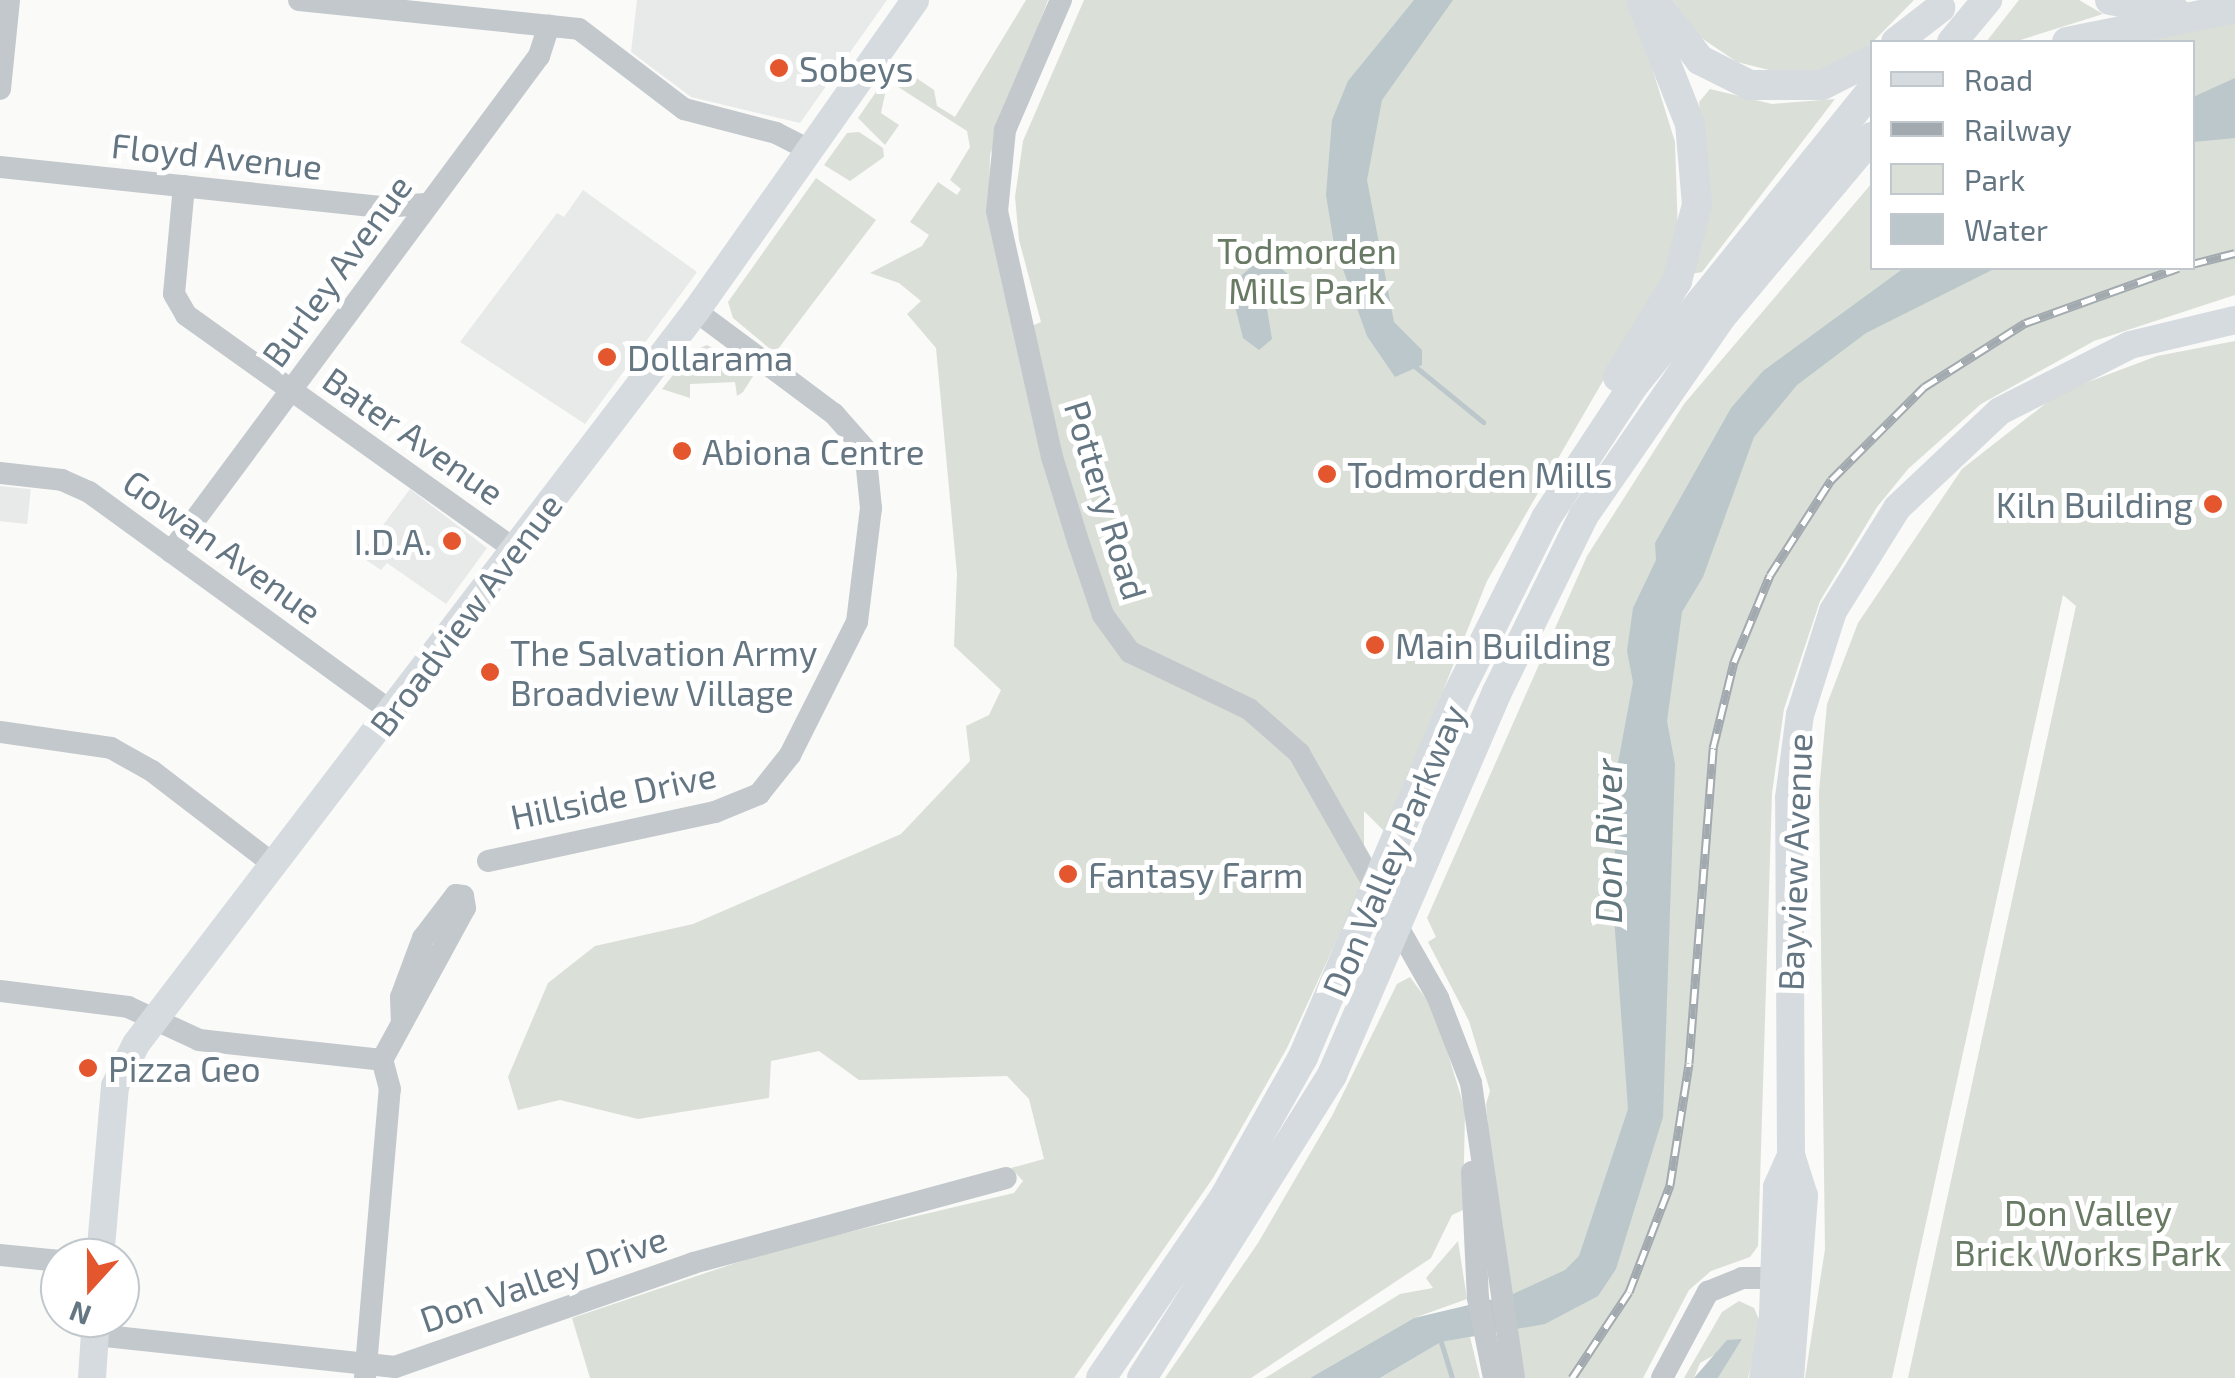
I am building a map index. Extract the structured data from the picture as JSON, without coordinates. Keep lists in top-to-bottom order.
{
  "streets": {
    "highway": ["Don Valley Parkway"],
    "main road": ["Broadview Avenue", "Bayview Avenue"],
    "street": [
      "Floyd Avenue",
      "Burley Avenue",
      "Bater Avenue",
      "Pottery Road",
      "Gowan Avenue",
      "Hillside Drive",
      "Don Valley Drive"
    ]
  },
  "crossings": [
    ["Floyd Avenue", "Burley Avenue"],
    ["Floyd Avenue", "Bater Avenue"],
    ["Burley Avenue", "Bater Avenue"],
    ["Burley Avenue", "Gowan Avenue"],
    ["Bater Avenue", "Broadview Avenue"],
    ["Gowan Avenue", "Broadview Avenue"],
    ["Broadview Avenue", "Hillside Drive"]
  ],
  "water": ["Don River"],
  "parks": ["Todmorden Mills Park", "Don Valley Brick Works Park"],
  "places": [
    "Sobeys",
    "Dollarama",
    "Abiona Centre",
    "Todmorden Mills",
    "Kiln Building",
    "I.D.A.",
    "Main Building",
    "The Salvation Army Broadview Village",
    "Fantasy Farm",
    "Pizza Geo"
  ],
  "legend": [
    "Road",
    "Railway",
    "Park",
    "Water"
  ],
  "north": "bottom"
}
